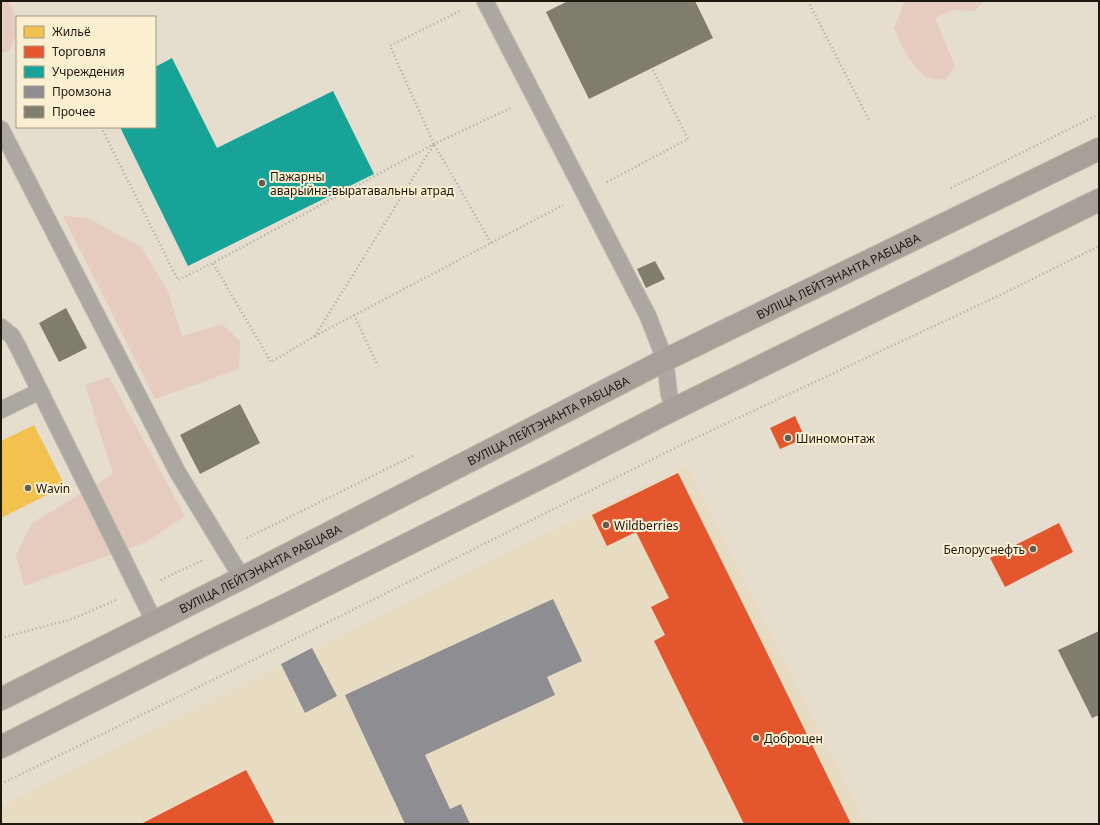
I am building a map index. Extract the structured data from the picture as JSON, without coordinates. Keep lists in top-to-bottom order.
{
  "streets": {
    "highway": ["ВУЛІЦА ЛЕЙТЭНАНТА РАБЦАВА"]
  },
  "places": [
    "Пажарны аварыйна-выратавальны атрад",
    "Шиномонтаж",
    "Wavin",
    "Wildberries",
    "Белоруснефть",
    "Доброцен"
  ],
  "legend": [
    "Жильё",
    "Торговля",
    "Учреждения",
    "Промзона",
    "Прочее"
  ]
}
